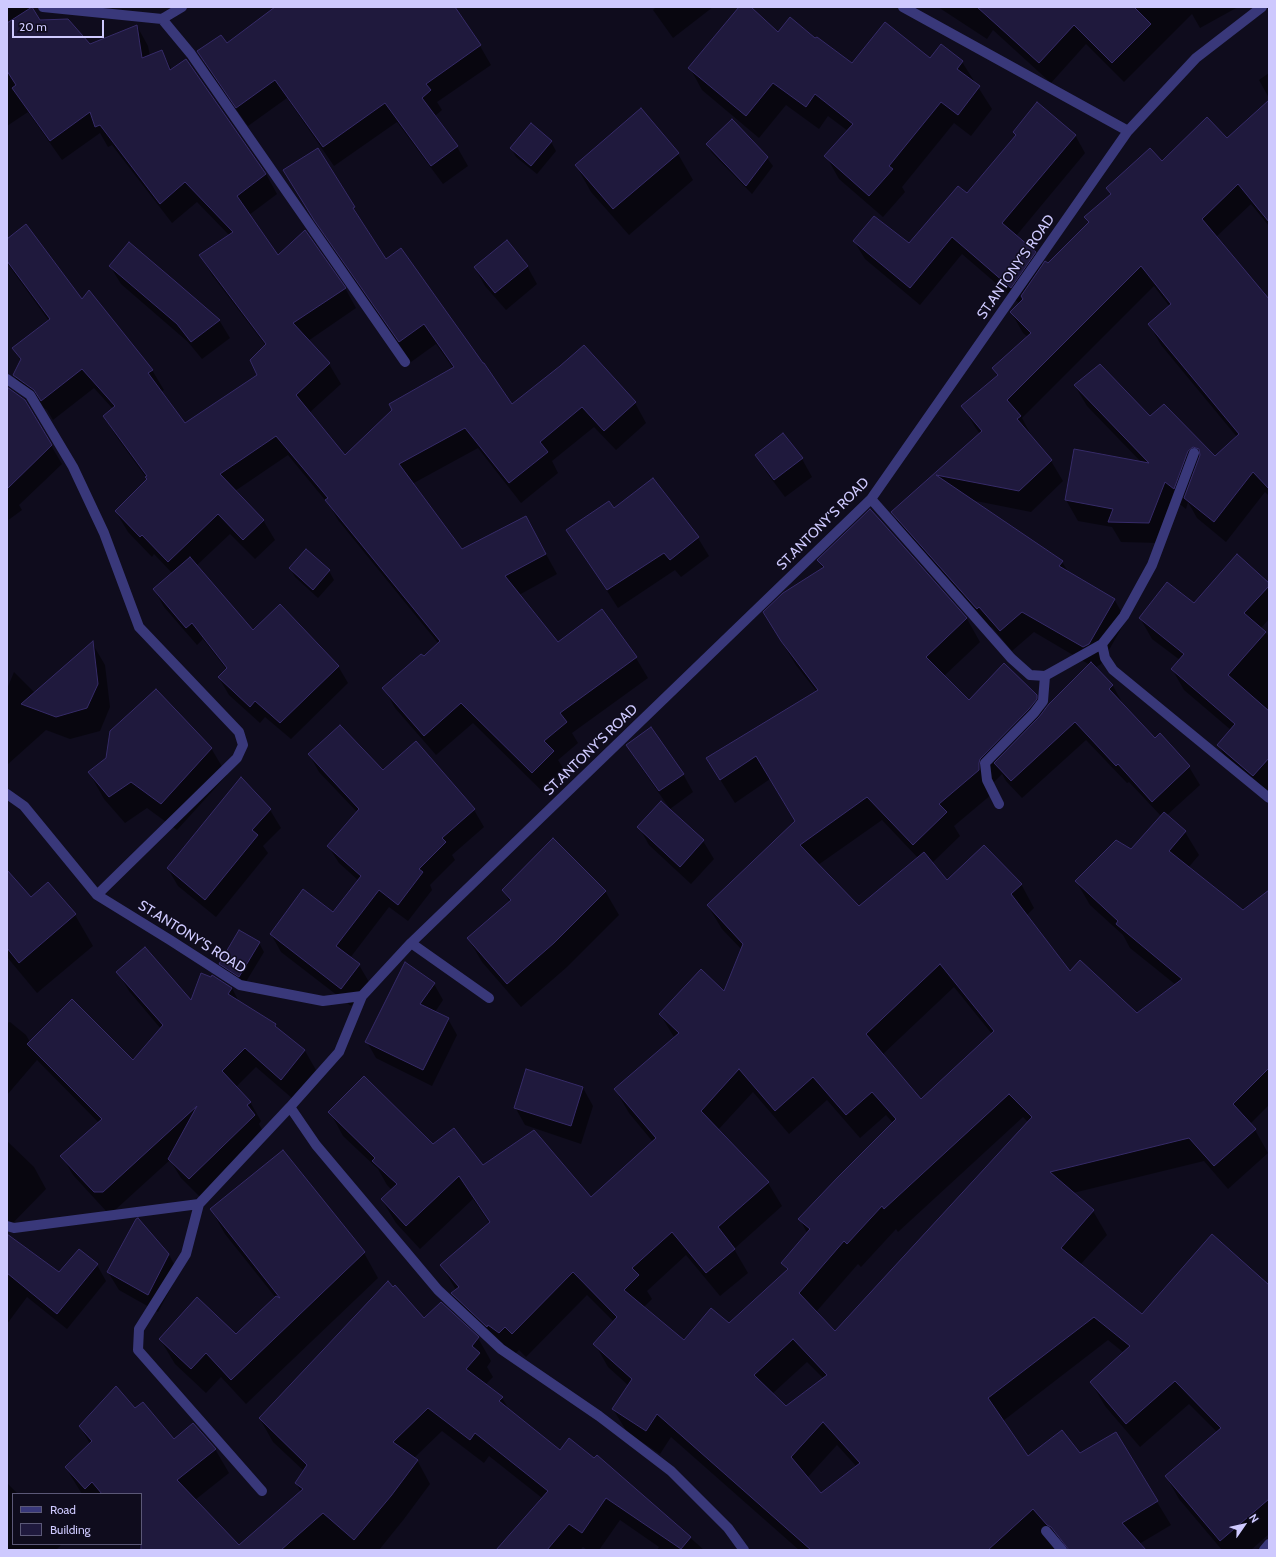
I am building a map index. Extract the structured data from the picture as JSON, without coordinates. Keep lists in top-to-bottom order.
{
  "streets": {
    "street": ["ST.ANTONY'S ROAD"]
  },
  "legend": ["Road", "Building"],
  "scale_bar": "20 m",
  "north": "top right"
}
